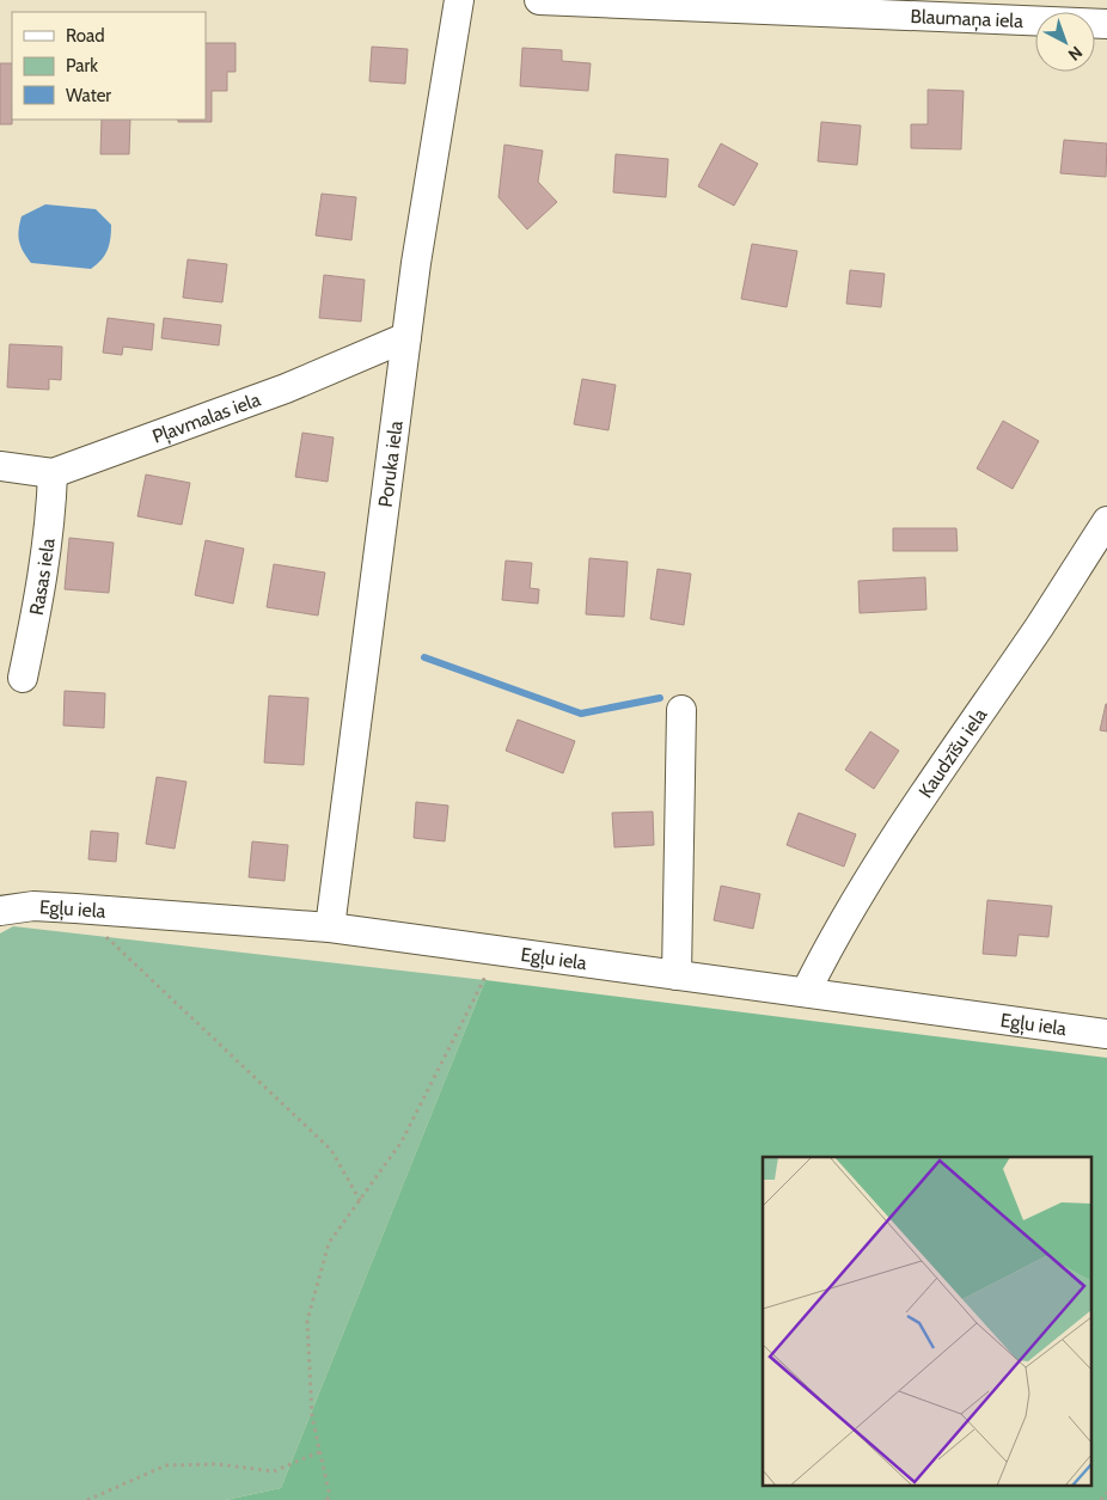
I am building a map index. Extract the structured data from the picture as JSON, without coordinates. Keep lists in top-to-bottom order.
{
  "streets": {
    "street": [
      "Blaumaņa iela",
      "Pļavmalas iela",
      "Poruka iela",
      "Rasas iela",
      "Kaudzīšu iela",
      "Egļu iela"
    ]
  },
  "crossings": [
    ["Pļavmalas iela", "Poruka iela"],
    ["Pļavmalas iela", "Rasas iela"],
    ["Poruka iela", "Egļu iela"],
    ["Kaudzīšu iela", "Egļu iela"]
  ],
  "legend": ["Road", "Park", "Water"],
  "north": "bottom right"
}
